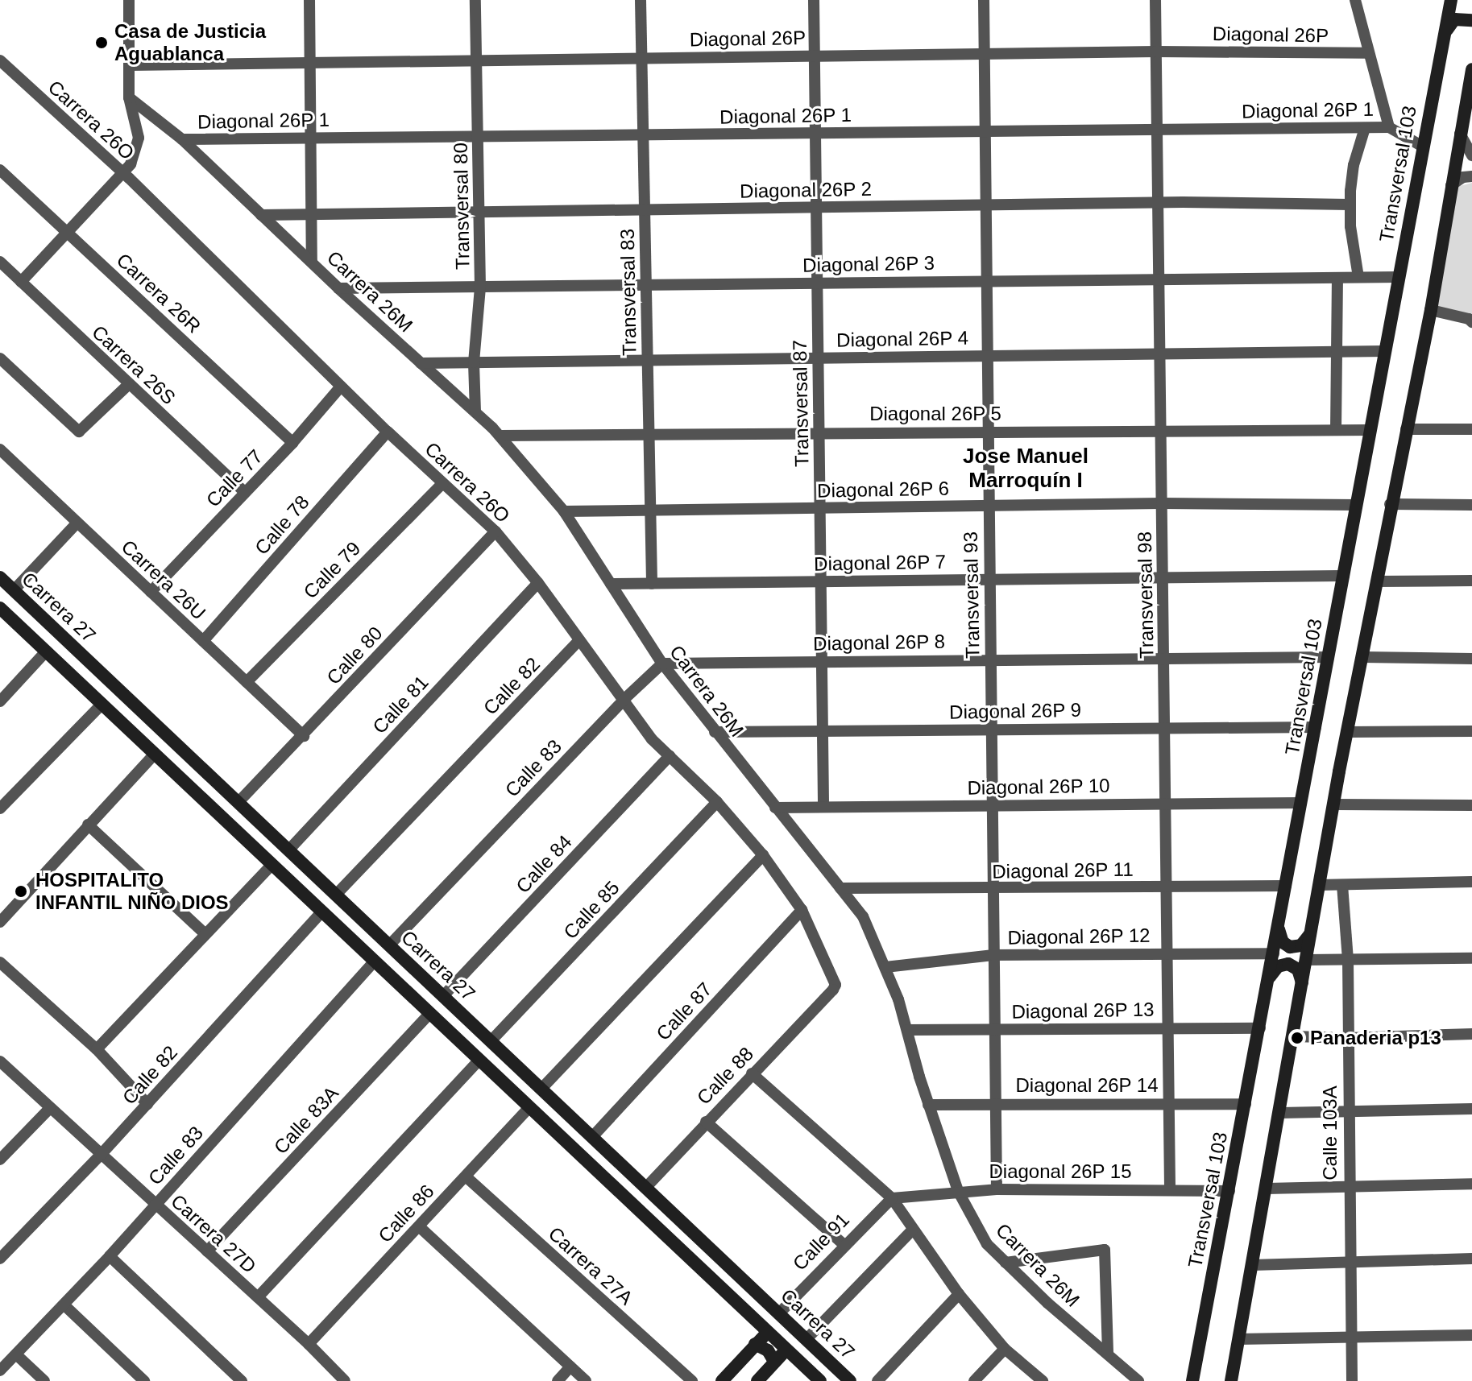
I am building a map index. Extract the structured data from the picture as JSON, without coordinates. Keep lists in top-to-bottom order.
{
  "streets": {
    "street": [
      "Diagonal 26P",
      "Diagonal 26P 1",
      "Carrera 26O",
      "Transversal 103",
      "Diagonal 26P 2",
      "Transversal 80",
      "Diagonal 26P 3",
      "Carrera 26M",
      "Transversal 83",
      "Carrera 26R",
      "Diagonal 26P 4",
      "Carrera 26S",
      "Transversal 87",
      "Diagonal 26P 5",
      "Calle 77",
      "Diagonal 26P 6",
      "Calle 78",
      "Diagonal 26P 7",
      "Calle 79",
      "Carrera 26U",
      "Transversal 93",
      "Transversal 98",
      "Carrera 27",
      "Diagonal 26P 8",
      "Calle 80",
      "Calle 82",
      "Calle 81",
      "Diagonal 26P 9",
      "Calle 83",
      "Diagonal 26P 10",
      "Calle 84",
      "Diagonal 26P 11",
      "Calle 85",
      "Diagonal 26P 12",
      "Diagonal 26P 13",
      "Calle 87",
      "Calle 88",
      "Diagonal 26P 14",
      "Calle 83A",
      "Calle 103A",
      "Diagonal 26P 15",
      "Calle 86",
      "Carrera 27D",
      "Calle 91",
      "Carrera 27A"
    ]
  },
  "crossings": [
    ["Diagonal 26P", "Transversal 80"],
    ["Diagonal 26P", "Transversal 83"],
    ["Diagonal 26P", "Transversal 87"],
    ["Diagonal 26P", "Transversal 93"],
    ["Diagonal 26P", "Transversal 98"],
    ["Diagonal 26P 1", "Transversal 80"],
    ["Diagonal 26P 1", "Carrera 26M"],
    ["Diagonal 26P 1", "Transversal 83"],
    ["Diagonal 26P 1", "Transversal 87"],
    ["Diagonal 26P 1", "Transversal 93"],
    ["Diagonal 26P 1", "Transversal 98"],
    ["Carrera 26O", "Calle 77"],
    ["Carrera 26O", "Calle 78"],
    ["Carrera 26O", "Calle 79"],
    ["Carrera 26O", "Calle 80"],
    ["Carrera 26O", "Calle 82"],
    ["Carrera 26O", "Calle 81"],
    ["Carrera 26O", "Calle 83"],
    ["Carrera 26O", "Calle 84"],
    ["Carrera 26O", "Calle 85"],
    ["Carrera 26O", "Calle 87"],
    ["Carrera 26O", "Calle 88"],
    ["Transversal 103", "Diagonal 26P 3"],
    ["Transversal 103", "Diagonal 26P 4"],
    ["Transversal 103", "Diagonal 26P 5"],
    ["Transversal 103", "Diagonal 26P 6"],
    ["Transversal 103", "Diagonal 26P 7"],
    ["Transversal 103", "Diagonal 26P 8"],
    ["Transversal 103", "Diagonal 26P 9"],
    ["Transversal 103", "Diagonal 26P 10"],
    ["Transversal 103", "Diagonal 26P 11"],
    ["Transversal 103", "Diagonal 26P 12"],
    ["Transversal 103", "Diagonal 26P 13"],
    ["Transversal 103", "Diagonal 26P 14"],
    ["Transversal 103", "Diagonal 26P 15"],
    ["Diagonal 26P 2", "Transversal 80"],
    ["Diagonal 26P 2", "Carrera 26M"],
    ["Diagonal 26P 2", "Transversal 83"],
    ["Diagonal 26P 2", "Transversal 87"],
    ["Diagonal 26P 2", "Transversal 93"],
    ["Diagonal 26P 2", "Transversal 98"],
    ["Transversal 80", "Diagonal 26P 3"],
    ["Transversal 80", "Carrera 26M"],
    ["Transversal 80", "Diagonal 26P 4"],
    ["Diagonal 26P 3", "Carrera 26M"],
    ["Diagonal 26P 3", "Transversal 83"],
    ["Diagonal 26P 3", "Transversal 87"],
    ["Diagonal 26P 3", "Transversal 93"],
    ["Diagonal 26P 3", "Transversal 98"],
    ["Carrera 26M", "Diagonal 26P 4"],
    ["Carrera 26M", "Diagonal 26P 5"],
    ["Carrera 26M", "Diagonal 26P 6"],
    ["Carrera 26M", "Diagonal 26P 7"],
    ["Carrera 26M", "Diagonal 26P 8"],
    ["Carrera 26M", "Diagonal 26P 9"],
    ["Carrera 26M", "Calle 83"],
    ["Carrera 26M", "Diagonal 26P 10"],
    ["Carrera 26M", "Diagonal 26P 11"],
    ["Carrera 26M", "Diagonal 26P 12"],
    ["Carrera 26M", "Diagonal 26P 13"],
    ["Carrera 26M", "Diagonal 26P 14"],
    ["Carrera 26M", "Diagonal 26P 15"],
    ["Transversal 83", "Diagonal 26P 4"],
    ["Transversal 83", "Diagonal 26P 5"],
    ["Transversal 83", "Diagonal 26P 6"],
    ["Transversal 83", "Diagonal 26P 7"],
    ["Carrera 26R", "Calle 77"],
    ["Diagonal 26P 4", "Transversal 87"],
    ["Diagonal 26P 4", "Transversal 93"],
    ["Diagonal 26P 4", "Transversal 98"],
    ["Carrera 26S", "Calle 77"],
    ["Transversal 87", "Diagonal 26P 5"],
    ["Transversal 87", "Diagonal 26P 6"],
    ["Transversal 87", "Diagonal 26P 7"],
    ["Transversal 87", "Diagonal 26P 8"],
    ["Transversal 87", "Diagonal 26P 9"],
    ["Transversal 87", "Diagonal 26P 10"],
    ["Diagonal 26P 5", "Transversal 93"],
    ["Diagonal 26P 5", "Transversal 98"],
    ["Calle 77", "Carrera 26U"],
    ["Diagonal 26P 6", "Transversal 93"],
    ["Diagonal 26P 6", "Transversal 98"],
    ["Calle 78", "Carrera 26U"],
    ["Diagonal 26P 7", "Transversal 93"],
    ["Diagonal 26P 7", "Transversal 98"],
    ["Calle 79", "Carrera 26U"],
    ["Carrera 26U", "Calle 80"],
    ["Transversal 93", "Diagonal 26P 8"],
    ["Transversal 93", "Diagonal 26P 9"],
    ["Transversal 93", "Diagonal 26P 10"],
    ["Transversal 93", "Diagonal 26P 11"],
    ["Transversal 93", "Diagonal 26P 12"],
    ["Transversal 93", "Diagonal 26P 13"],
    ["Transversal 93", "Diagonal 26P 14"],
    ["Transversal 93", "Diagonal 26P 15"],
    ["Transversal 98", "Diagonal 26P 8"],
    ["Transversal 98", "Diagonal 26P 9"],
    ["Transversal 98", "Diagonal 26P 10"],
    ["Transversal 98", "Diagonal 26P 11"],
    ["Transversal 98", "Diagonal 26P 12"],
    ["Transversal 98", "Diagonal 26P 13"],
    ["Transversal 98", "Diagonal 26P 14"],
    ["Transversal 98", "Diagonal 26P 15"],
    ["Carrera 27", "Calle 80"],
    ["Carrera 27", "Calle 82"],
    ["Carrera 27", "Calle 81"],
    ["Carrera 27", "Calle 83"],
    ["Carrera 27", "Calle 84"],
    ["Carrera 27", "Calle 85"],
    ["Carrera 27", "Calle 87"],
    ["Carrera 27", "Calle 88"],
    ["Carrera 27", "Calle 83A"],
    ["Carrera 27", "Calle 86"],
    ["Carrera 27", "Calle 91"],
    ["Diagonal 26P 8", "Calle 83"],
    ["Calle 82", "Carrera 27D"],
    ["Calle 83", "Carrera 27D"],
    ["Calle 83A", "Carrera 27D"],
    ["Diagonal 26P 15", "Calle 91"],
    ["Calle 86", "Carrera 27D"],
    ["Calle 86", "Carrera 27A"]
  ],
  "districts": ["Jose Manuel Marroquín I"],
  "places": ["Casa de Justicia Aguablanca", "HOSPITALITO INFANTIL NIÑO DIOS", "Panaderia p13"]
}
